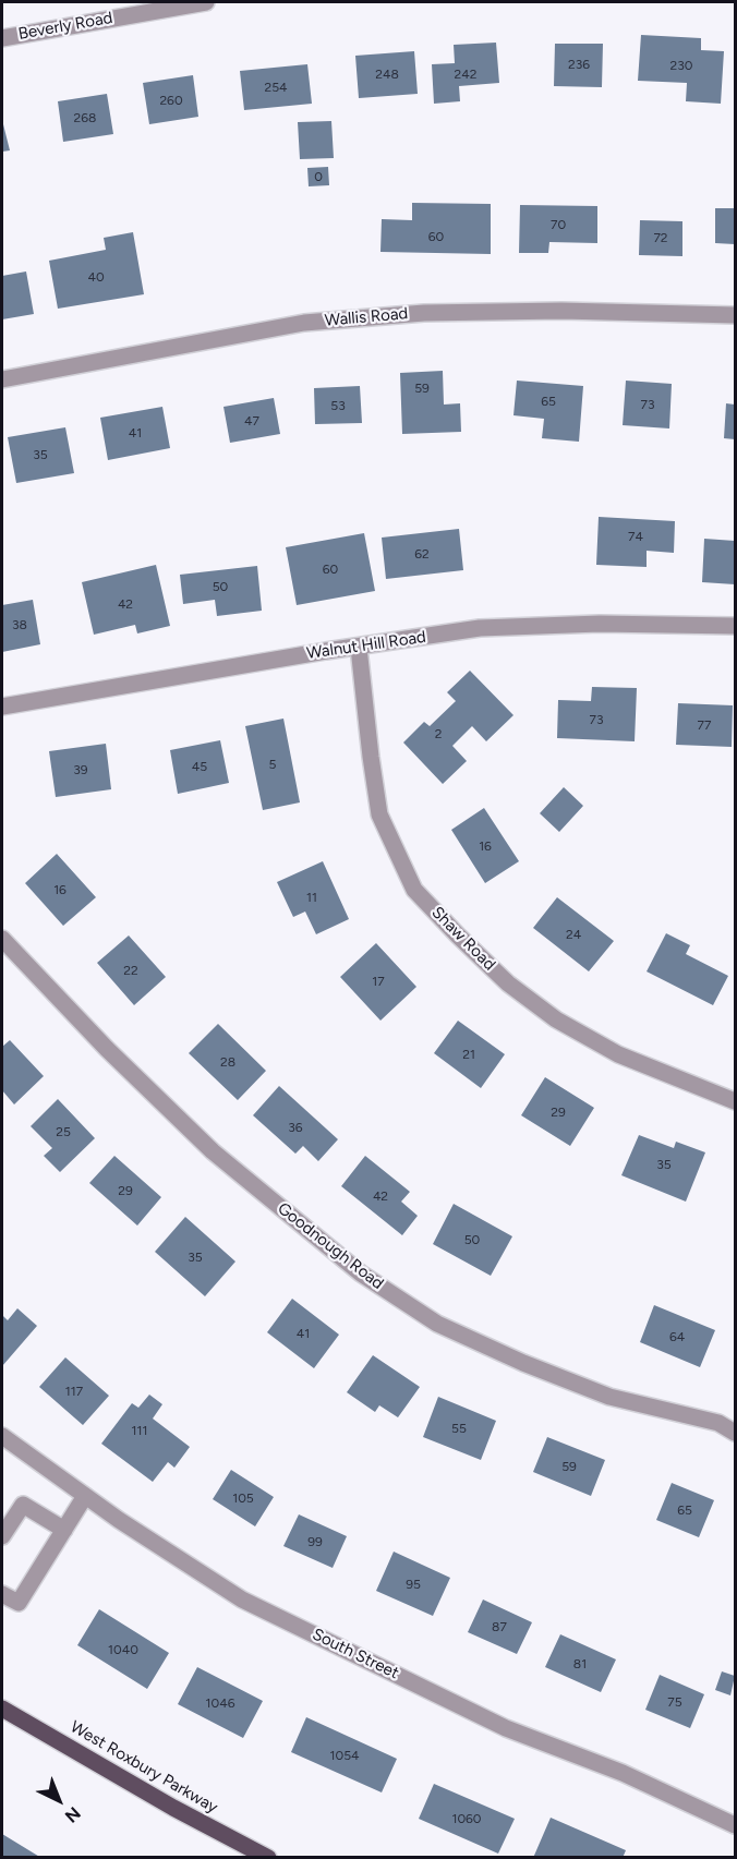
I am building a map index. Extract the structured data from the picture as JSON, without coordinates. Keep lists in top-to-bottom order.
{
  "streets": {
    "main road": ["West Roxbury Parkway"],
    "street": [
      "Beverly Road",
      "Wallis Road",
      "Walnut Hill Road",
      "Shaw Road",
      "Goodnough Road",
      "South Street"
    ]
  },
  "crossings": [
    ["Walnut Hill Road", "Shaw Road"]
  ],
  "house_numbers": [
    "236",
    "230",
    "248",
    "242",
    "254",
    "260",
    "268",
    "0",
    "70",
    "60",
    "72",
    "40",
    "59",
    "65",
    "73",
    "53",
    "47",
    "41",
    "35",
    "74",
    "62",
    "60",
    "50",
    "42",
    "38",
    "73",
    "77",
    "2",
    "5",
    "45",
    "39",
    "16",
    "16",
    "11",
    "24",
    "22",
    "17",
    "21",
    "28",
    "29",
    "36",
    "25",
    "35",
    "29",
    "42",
    "50",
    "35",
    "41",
    "64",
    "117",
    "55",
    "111",
    "59",
    "105",
    "65",
    "99",
    "95",
    "87",
    "1040",
    "81",
    "75",
    "1046",
    "1054",
    "1060"
  ],
  "north": "bottom right"
}
